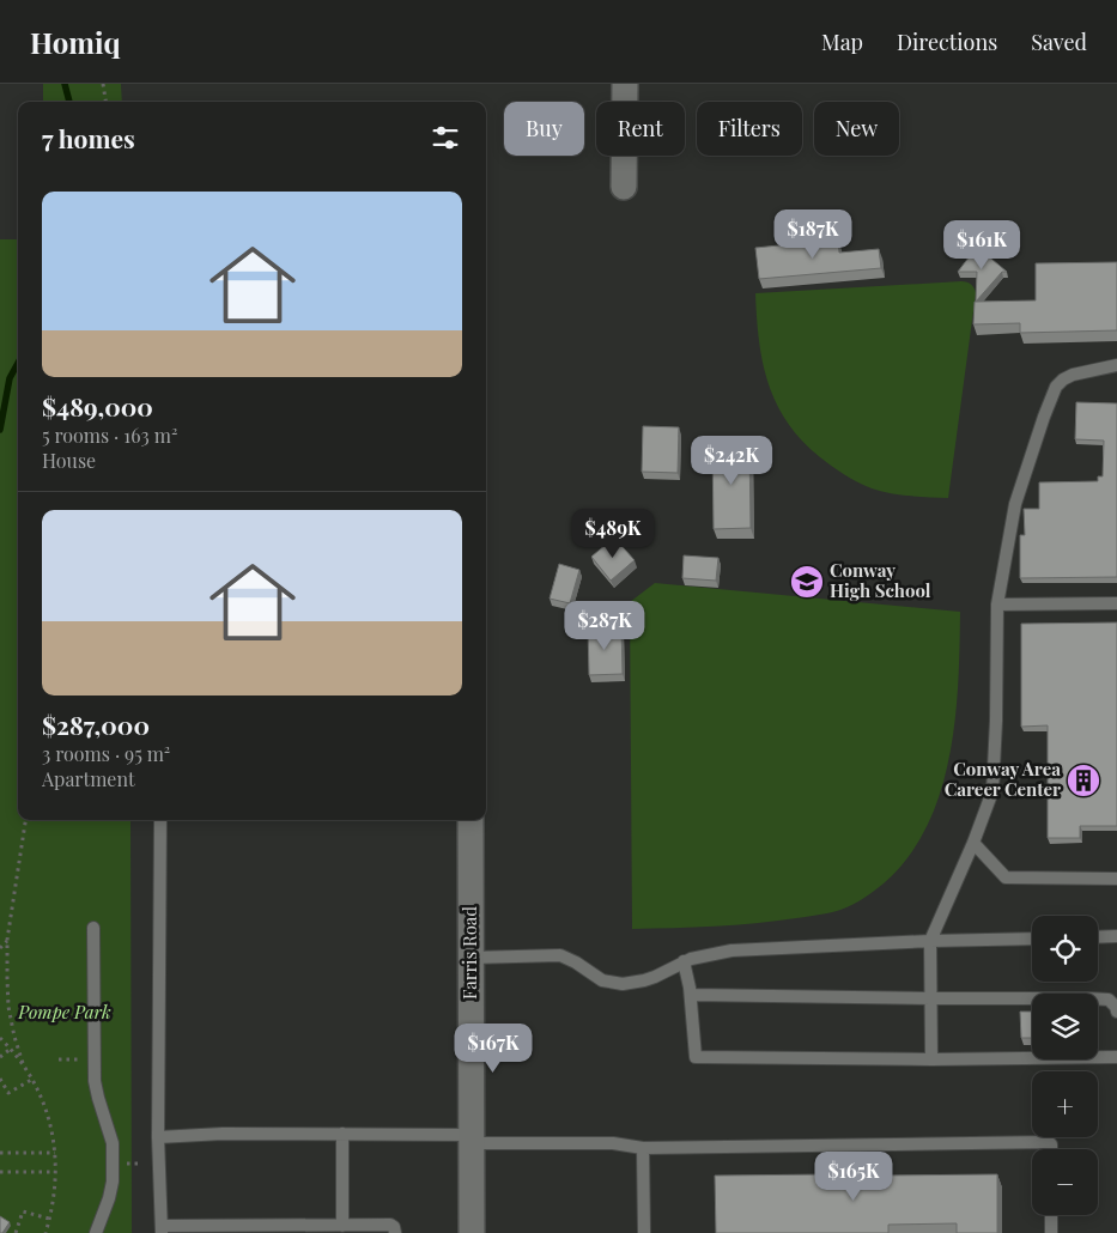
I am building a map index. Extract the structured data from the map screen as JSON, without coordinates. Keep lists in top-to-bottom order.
{
  "streets": {
    "street": ["Farris Road"]
  },
  "parks": ["Pompe Park"],
  "places": {
    "school or university": ["Conway High School"],
    "building": ["Conway Area Career Center"]
  },
  "page": {
    "header": "Homiq",
    "nav": ["Map", "Directions", "Saved"],
    "chip": [
      "Buy",
      "Rent",
      "Filters",
      "New"
    ],
    "heading": "7 homes",
    "list": [
      {
        "name": "$489,000",
        "note": "5 rooms · 163 m² · House"
      },
      {
        "name": "$287,000",
        "note": "3 rooms · 95 m² · Apartment"
      }
    ],
    "price": [
      "$187K",
      "$161K",
      "$242K",
      "$489K",
      "$287K",
      "$167K",
      "$165K"
    ],
    "map_buttons": ["+", "−"]
  }
}
